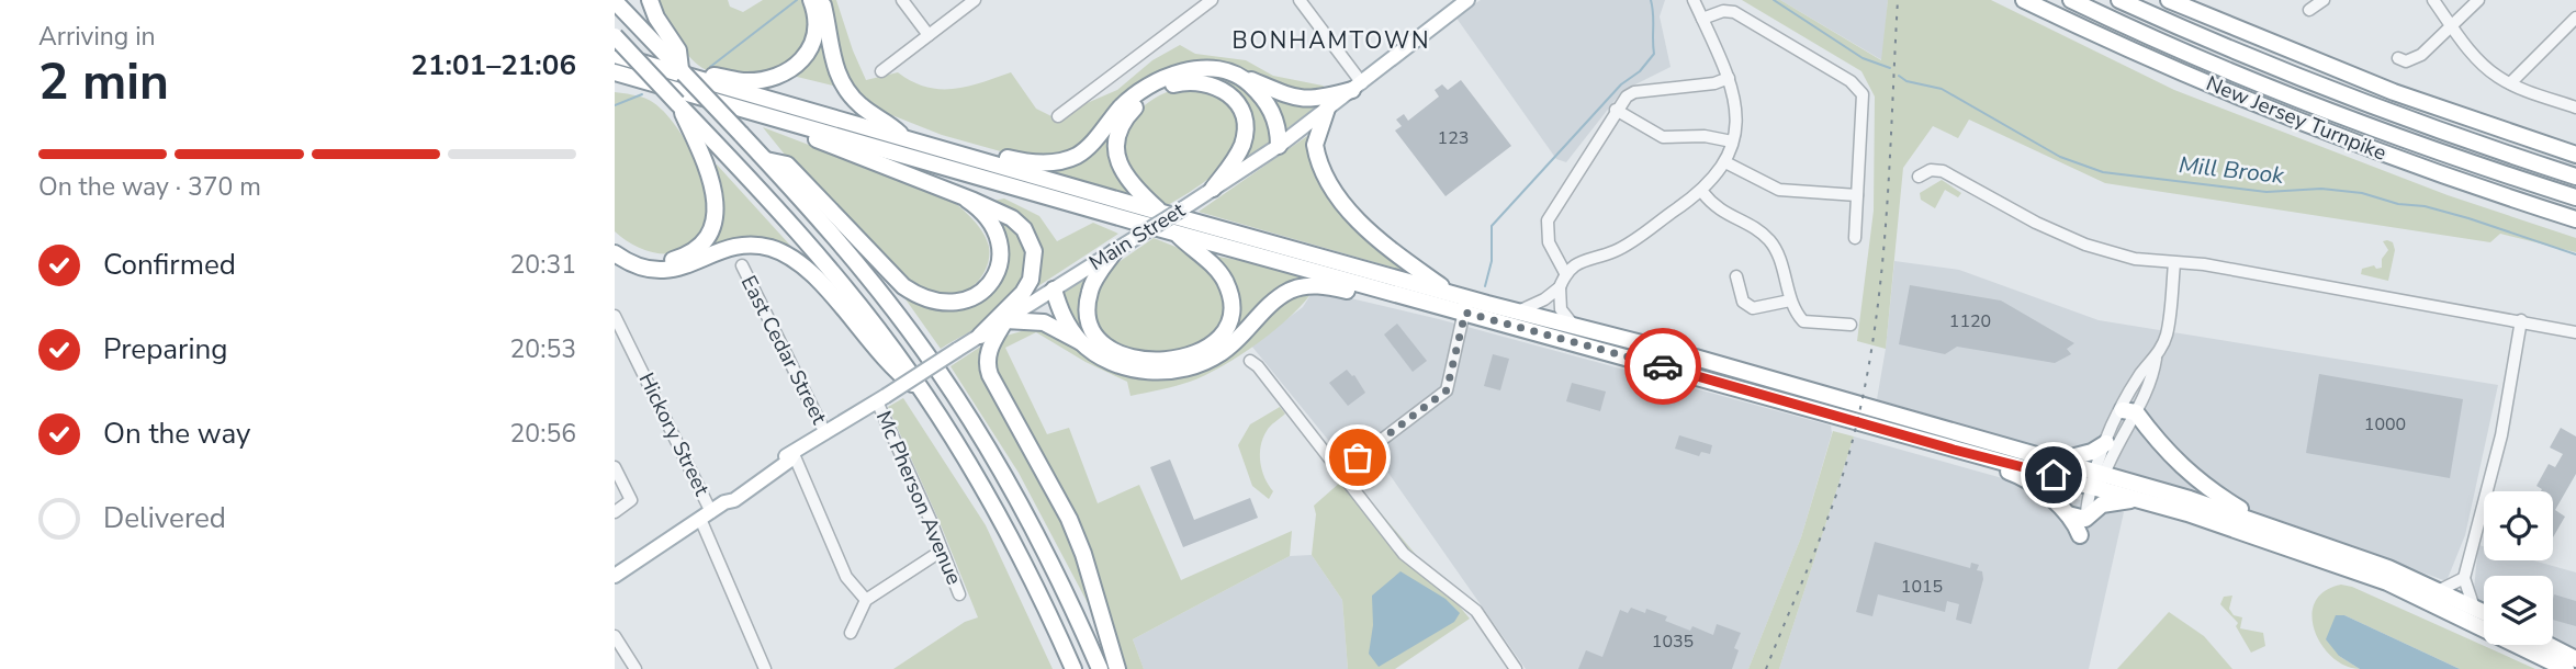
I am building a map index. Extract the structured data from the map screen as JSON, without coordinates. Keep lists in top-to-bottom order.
{
  "streets": {
    "highway": ["New Jersey Turnpike"],
    "main road": ["Main Street"],
    "street": ["East Cedar Street", "Hickory Street", "Mc Pherson Avenue"]
  },
  "crossings": [
    ["Main Street", "East Cedar Street"],
    ["Main Street", "Hickory Street"],
    ["Main Street", "Mc Pherson Avenue"]
  ],
  "districts": ["BONHAMTOWN"],
  "water": ["Mill Brook"],
  "house_numbers": [
    "123",
    "1120",
    "1000",
    "1015",
    "1035"
  ],
  "page": {
    "heading": ["2 min", "Arriving in", "21:01–21:06"],
    "bar": "On the way · 370 m",
    "list": [
      ["Confirmed", "20:31"],
      ["Preparing", "20:53"],
      ["On the way", "20:56"],
      "Delivered"
    ]
  }
}
